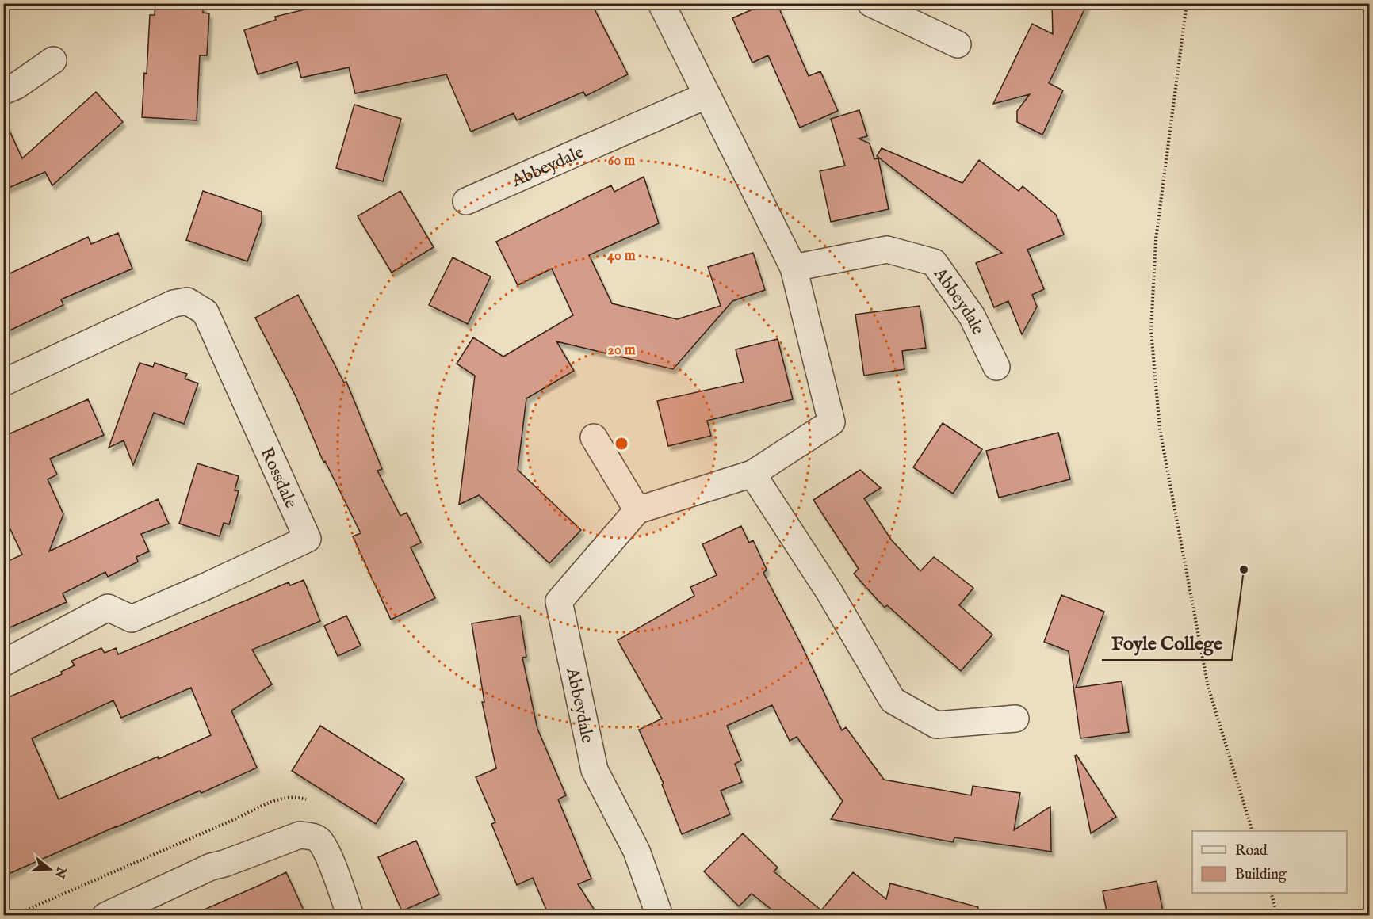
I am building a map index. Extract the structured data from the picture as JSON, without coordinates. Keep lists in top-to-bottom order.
{
  "streets": {
    "street": ["Abbeydale", "Rossdale"]
  },
  "places": ["Foyle College"],
  "legend": ["Road", "Building"],
  "north": "right",
  "rings": ["60 m", "40 m", "20 m"]
}
